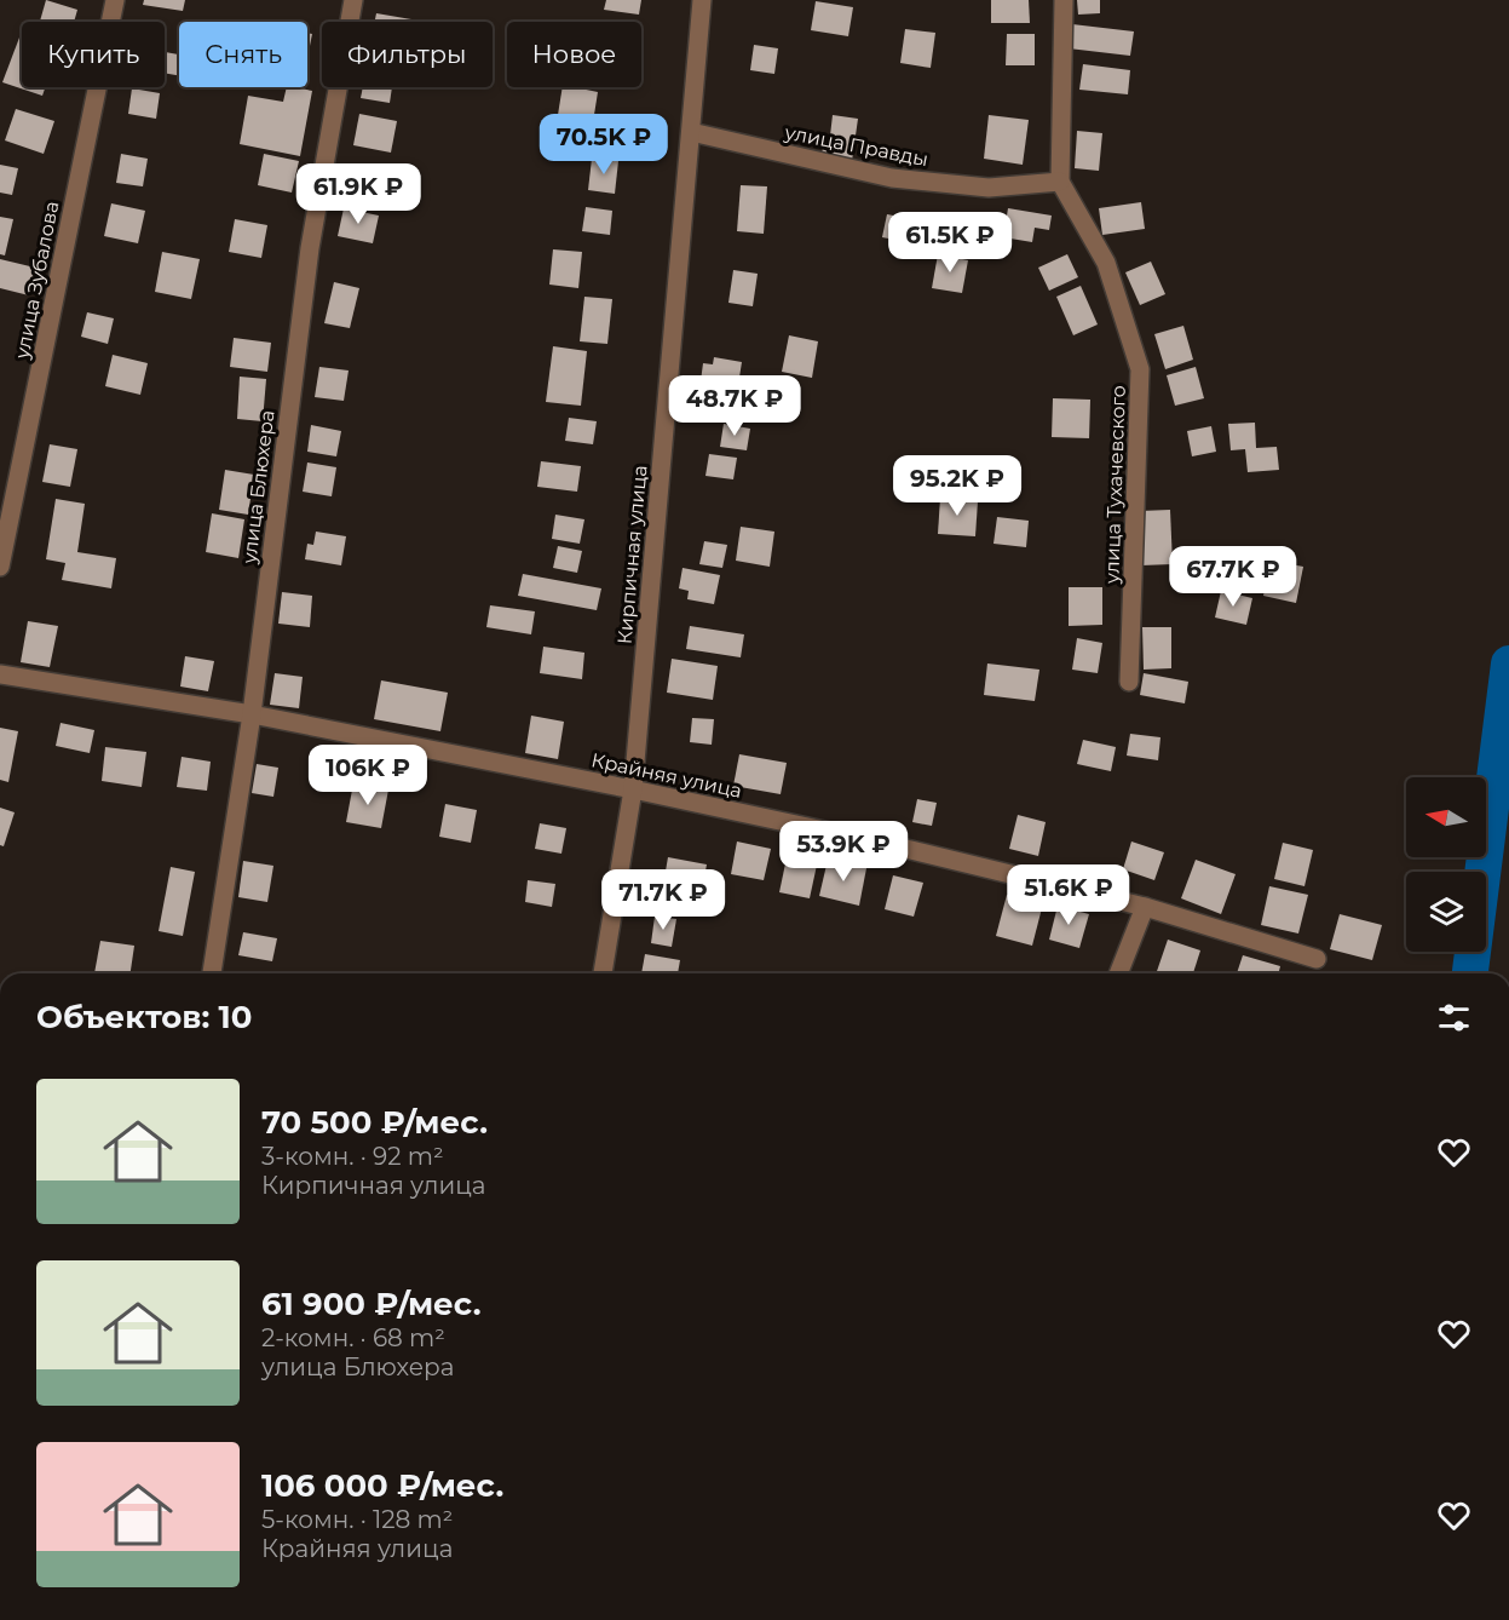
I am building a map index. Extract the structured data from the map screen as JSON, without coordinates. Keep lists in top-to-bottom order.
{
  "streets": {
    "street": [
      "улица Правды",
      "улица Зубалова",
      "улица Тухачевского",
      "улица Блюхера",
      "Кирпичная улица",
      "Крайняя улица"
    ]
  },
  "crossings": [
    ["улица Правды", "улица Тухачевского"],
    ["улица Правды", "Кирпичная улица"],
    ["улица Блюхера", "Крайняя улица"],
    ["Кирпичная улица", "Крайняя улица"]
  ],
  "north": "left",
  "page": {
    "chip": [
      "Купить",
      "Снять",
      "Фильтры",
      "Новое"
    ],
    "price": [
      "70.5K ₽",
      "61.9K ₽",
      "61.5K ₽",
      "48.7K ₽",
      "95.2K ₽",
      "67.7K ₽",
      "106K ₽",
      "53.9K ₽",
      "51.6K ₽",
      "71.7K ₽"
    ],
    "heading": "Объектов: 10",
    "list": [
      {
        "name": "70 500 ₽/мес.",
        "note": "3-комн. · 92 m² · Кирпичная улица"
      },
      {
        "name": "61 900 ₽/мес.",
        "note": "2-комн. · 68 m² · улица Блюхера"
      },
      {
        "name": "106 000 ₽/мес.",
        "note": "5-комн. · 128 m² · Крайняя улица"
      }
    ]
  }
}
